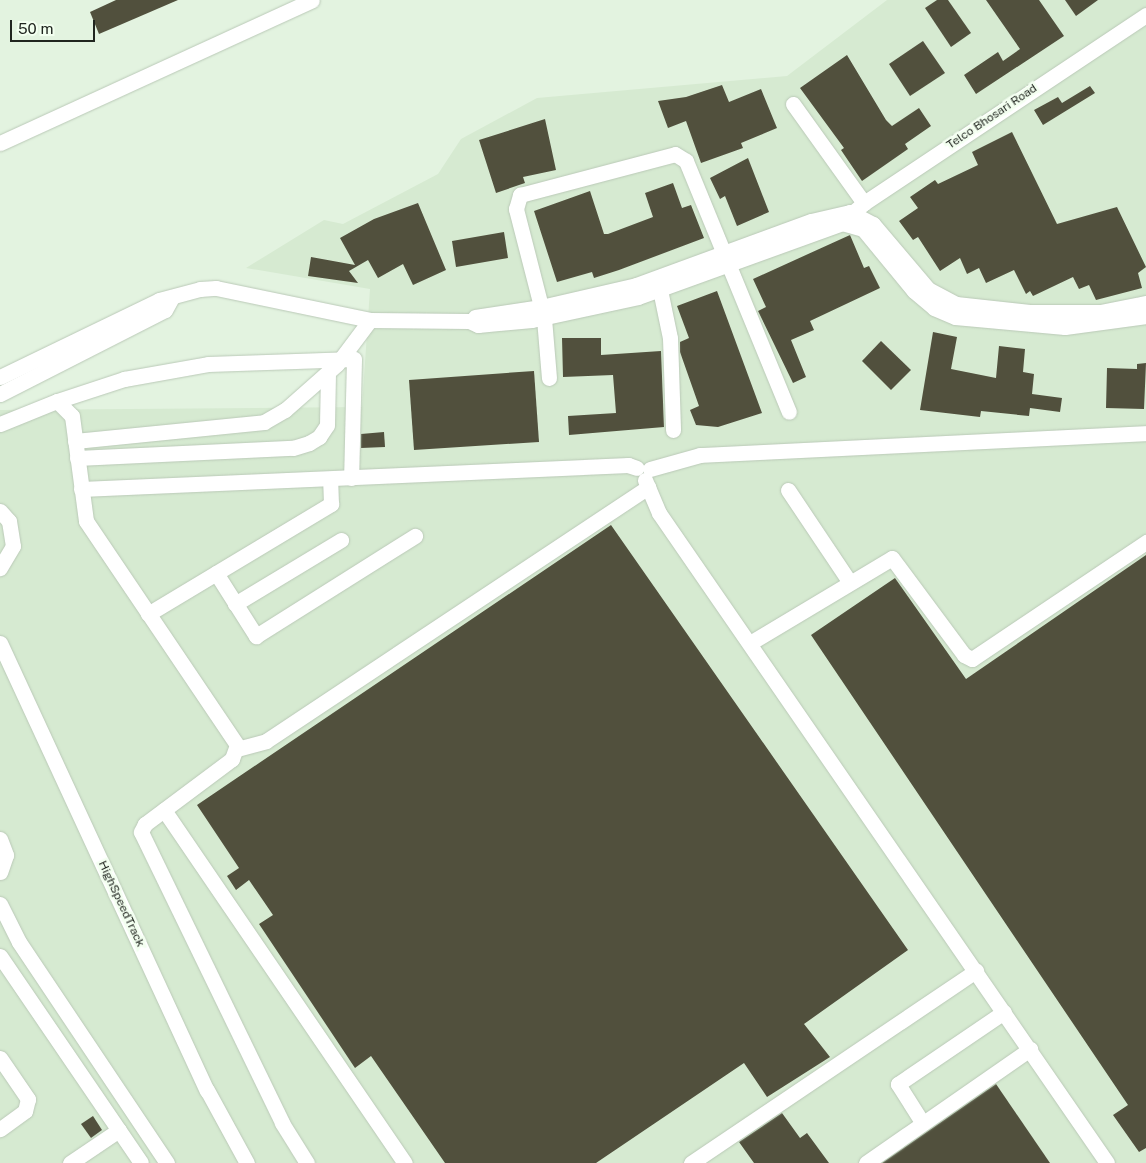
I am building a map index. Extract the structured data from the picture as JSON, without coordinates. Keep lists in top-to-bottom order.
{
  "streets": {
    "street": ["Telco Bhosari Road", "HighSpeedTrack"]
  },
  "scale_bar": "50 m"
}
